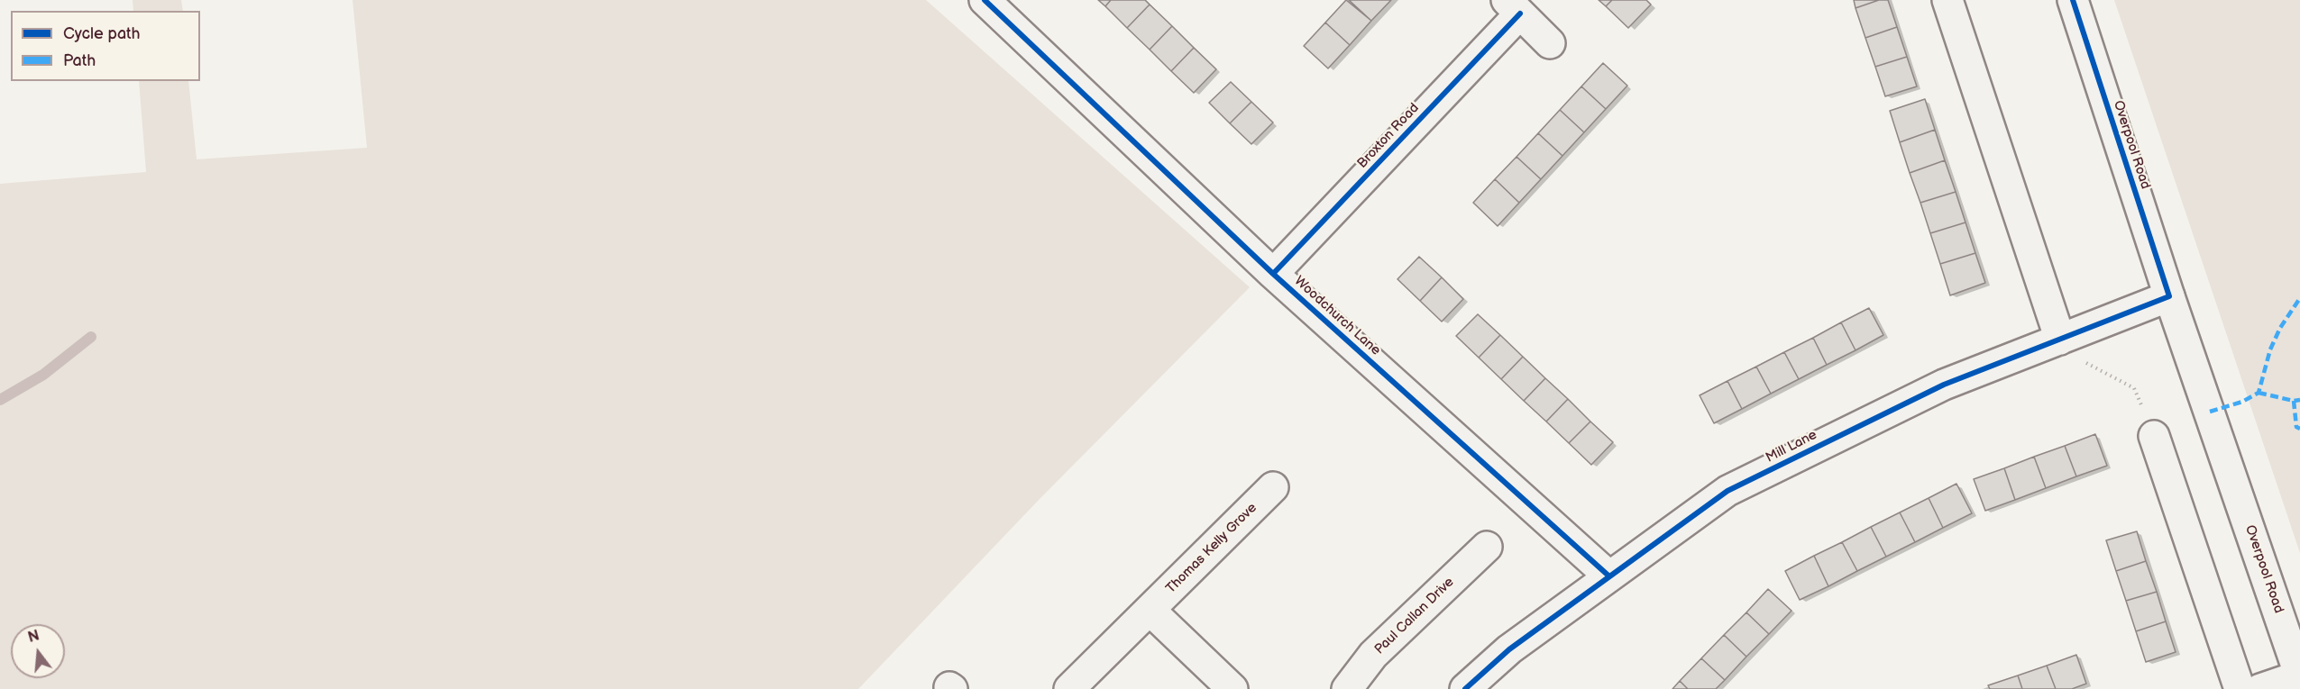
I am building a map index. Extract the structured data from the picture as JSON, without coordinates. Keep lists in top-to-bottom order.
{
  "streets": {
    "street": [
      "Broxton Road",
      "Overpool Road",
      "Woodchurch Lane",
      "Mill Lane",
      "Thomas Kelly Grove",
      "Paul Callan Drive"
    ]
  },
  "crossings": [
    ["Broxton Road", "Woodchurch Lane"],
    ["Overpool Road", "Mill Lane"],
    ["Woodchurch Lane", "Mill Lane"]
  ],
  "legend": ["Cycle path", "Path"],
  "north": "top"
}
